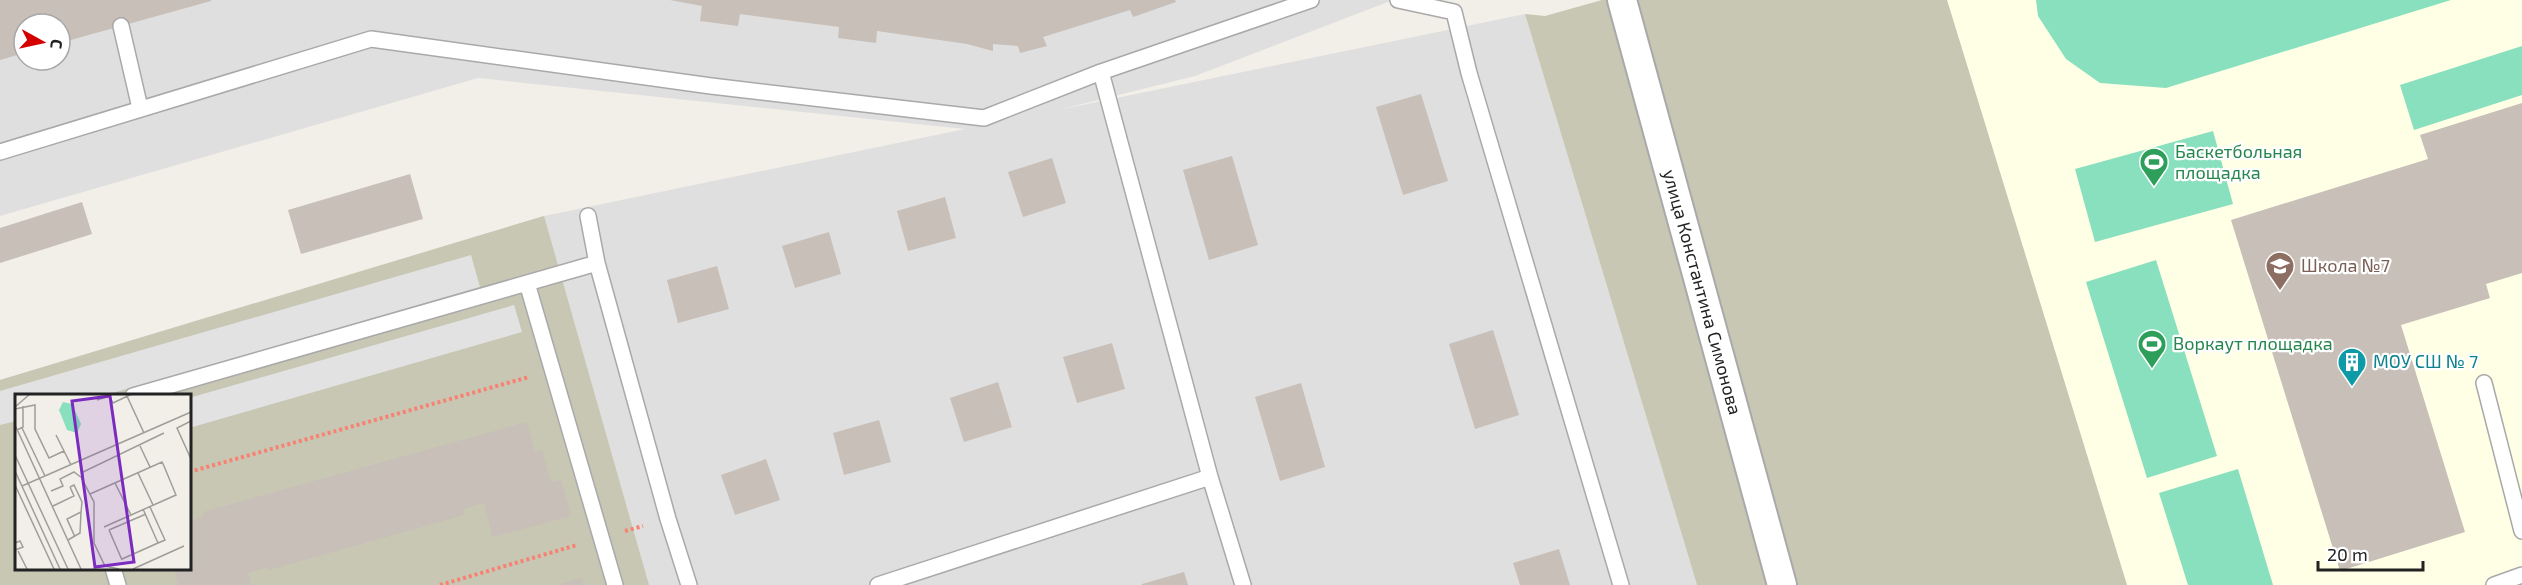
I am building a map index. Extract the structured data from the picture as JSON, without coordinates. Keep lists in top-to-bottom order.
{
  "streets": {
    "street": ["улица Константина Симонова"]
  },
  "places": {
    "sports": ["Баскетбольная площадка", "Воркаут площадка"],
    "school or university": ["Школа №7"],
    "building": ["МОУ СШ № 7"]
  },
  "scale_bar": "20 m",
  "north": "right"
}
